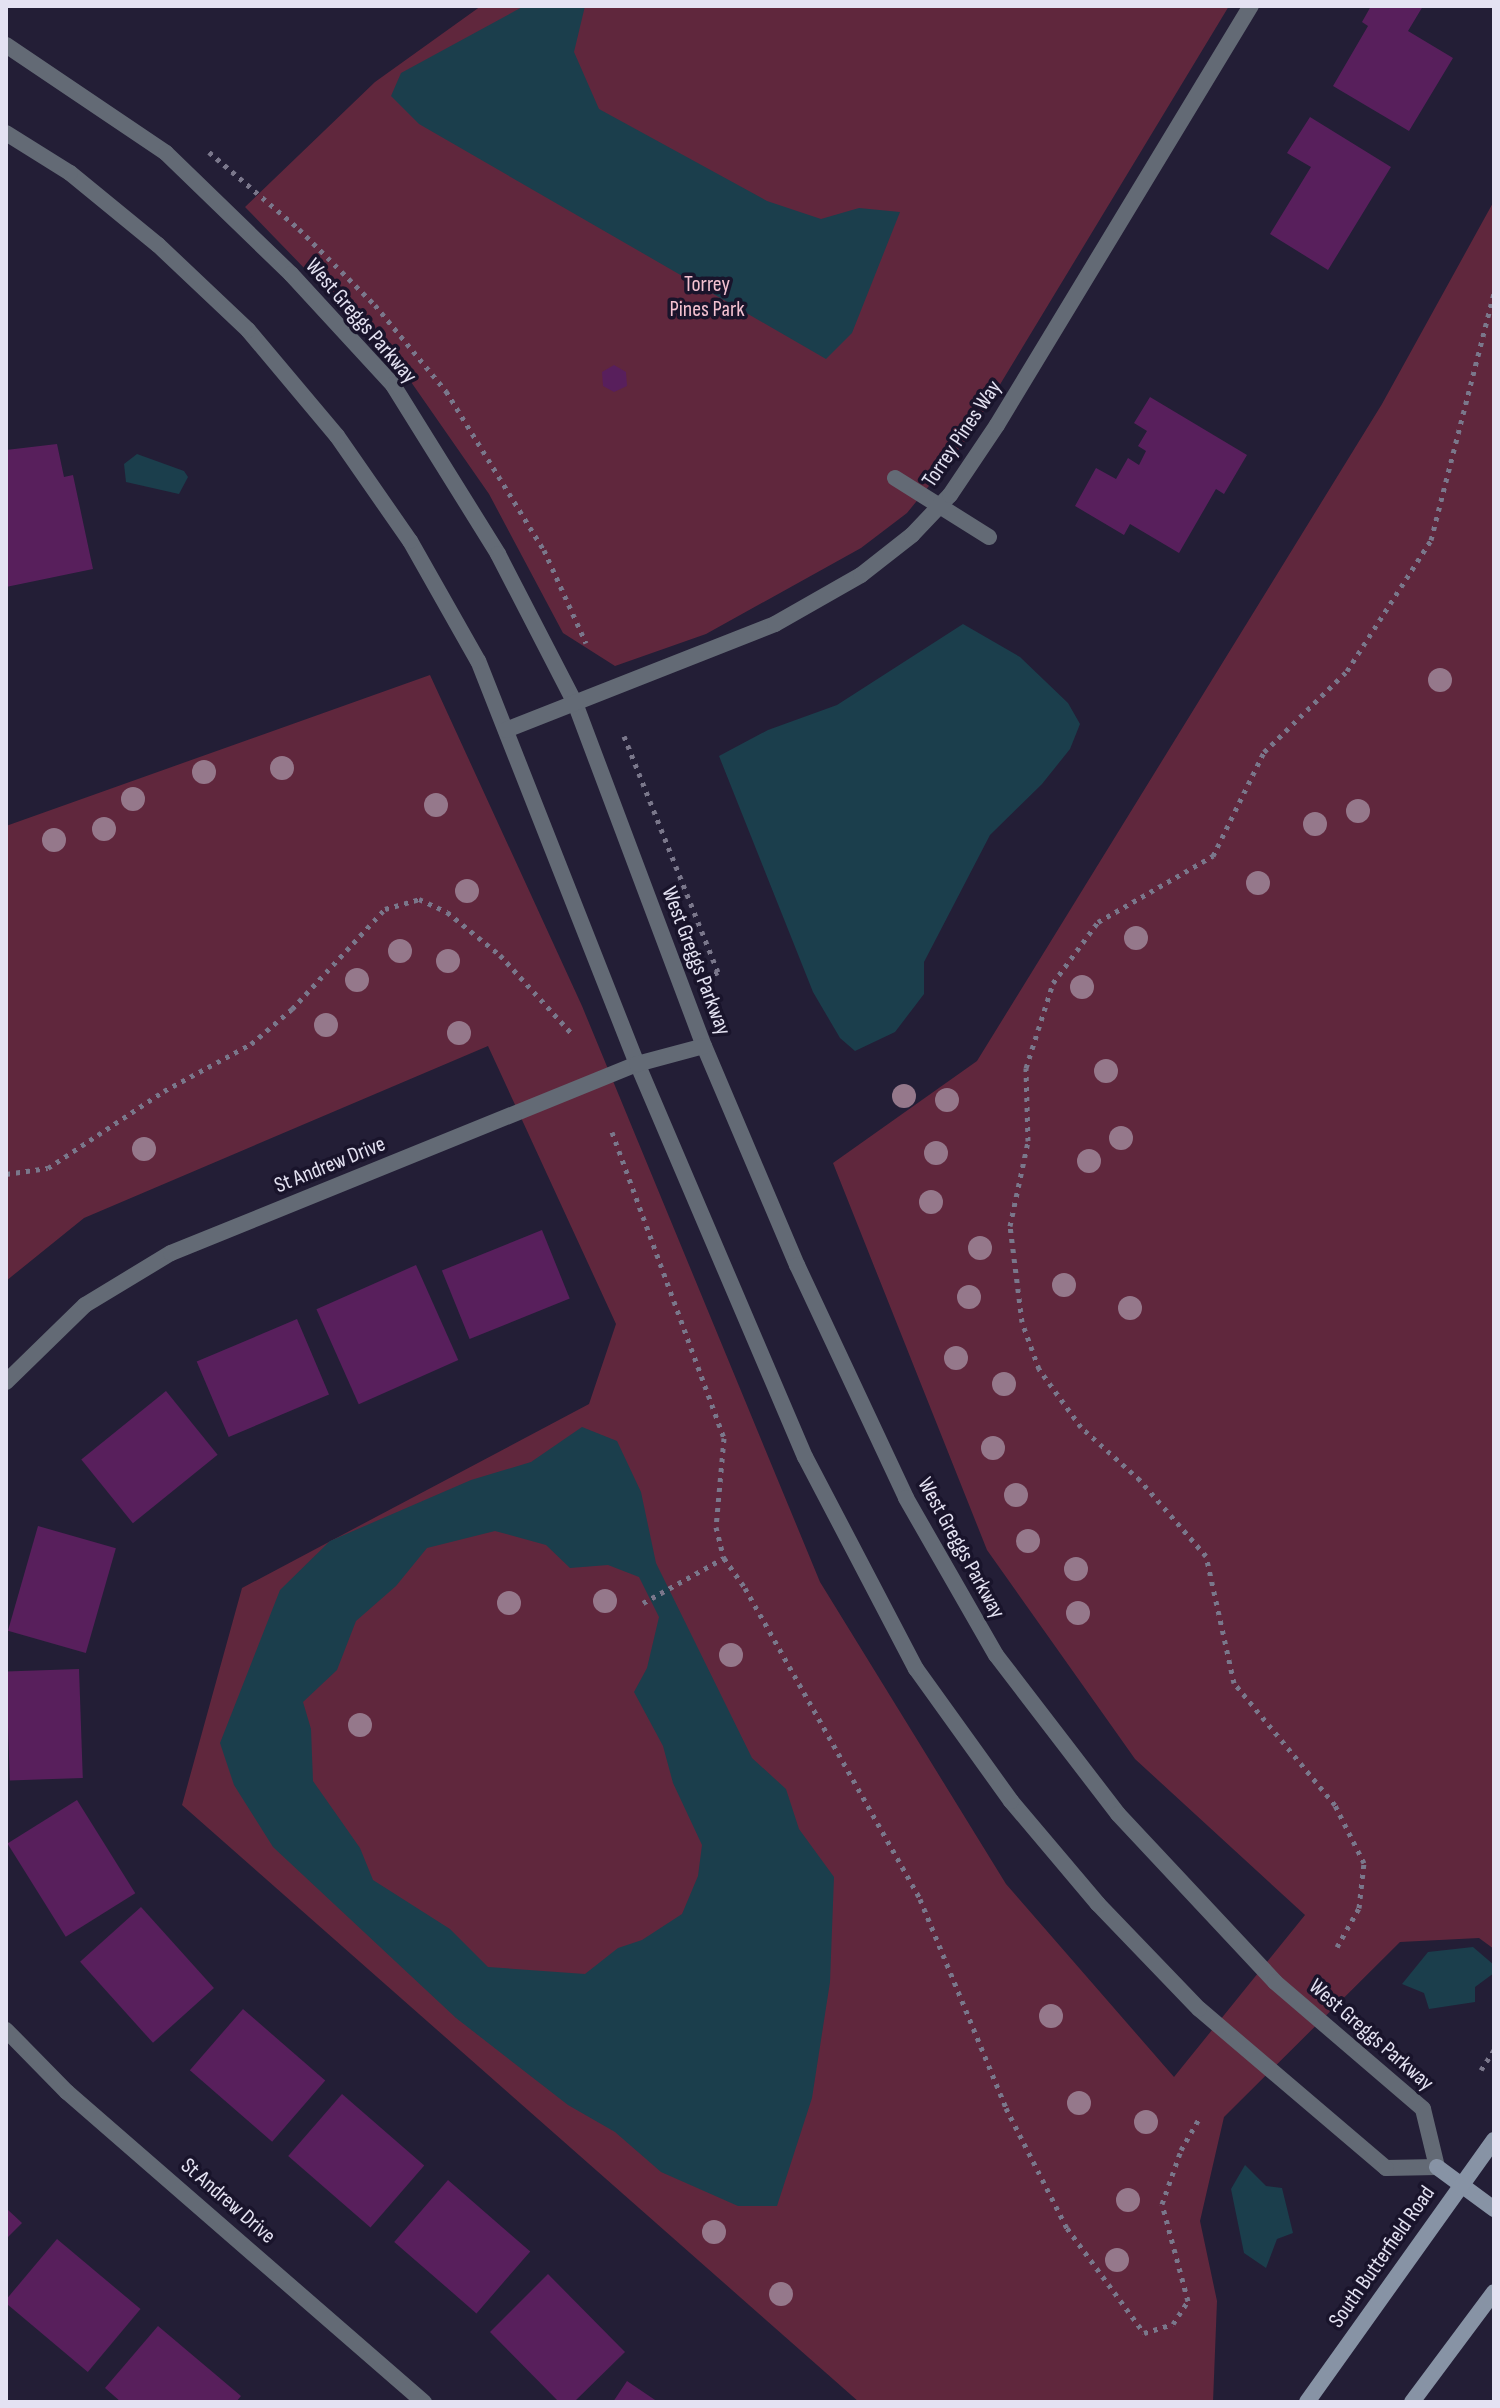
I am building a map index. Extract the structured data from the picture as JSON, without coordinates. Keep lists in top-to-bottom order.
{
  "streets": {
    "main road": ["South Butterfield Road"],
    "street": ["West Greggs Parkway", "Torrey Pines Way", "St Andrew Drive"]
  },
  "crossings": [
    ["West Greggs Parkway", "Torrey Pines Way"],
    ["West Greggs Parkway", "St Andrew Drive"]
  ],
  "parks": ["Torrey Pines Park"]
}
